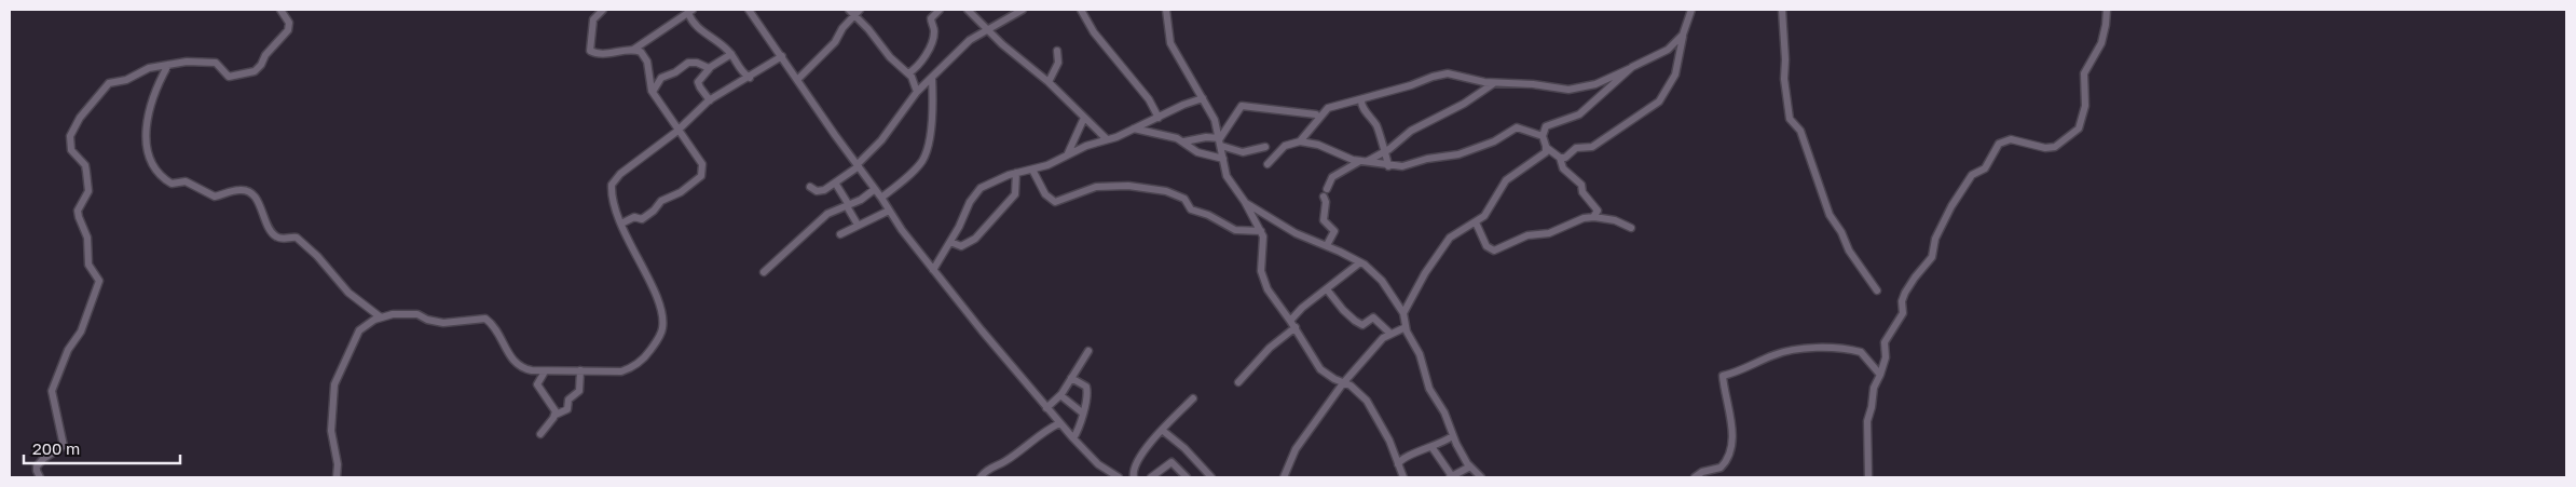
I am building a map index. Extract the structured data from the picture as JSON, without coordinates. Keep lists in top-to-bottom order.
{
  "scale_bar": "200 m"
}
